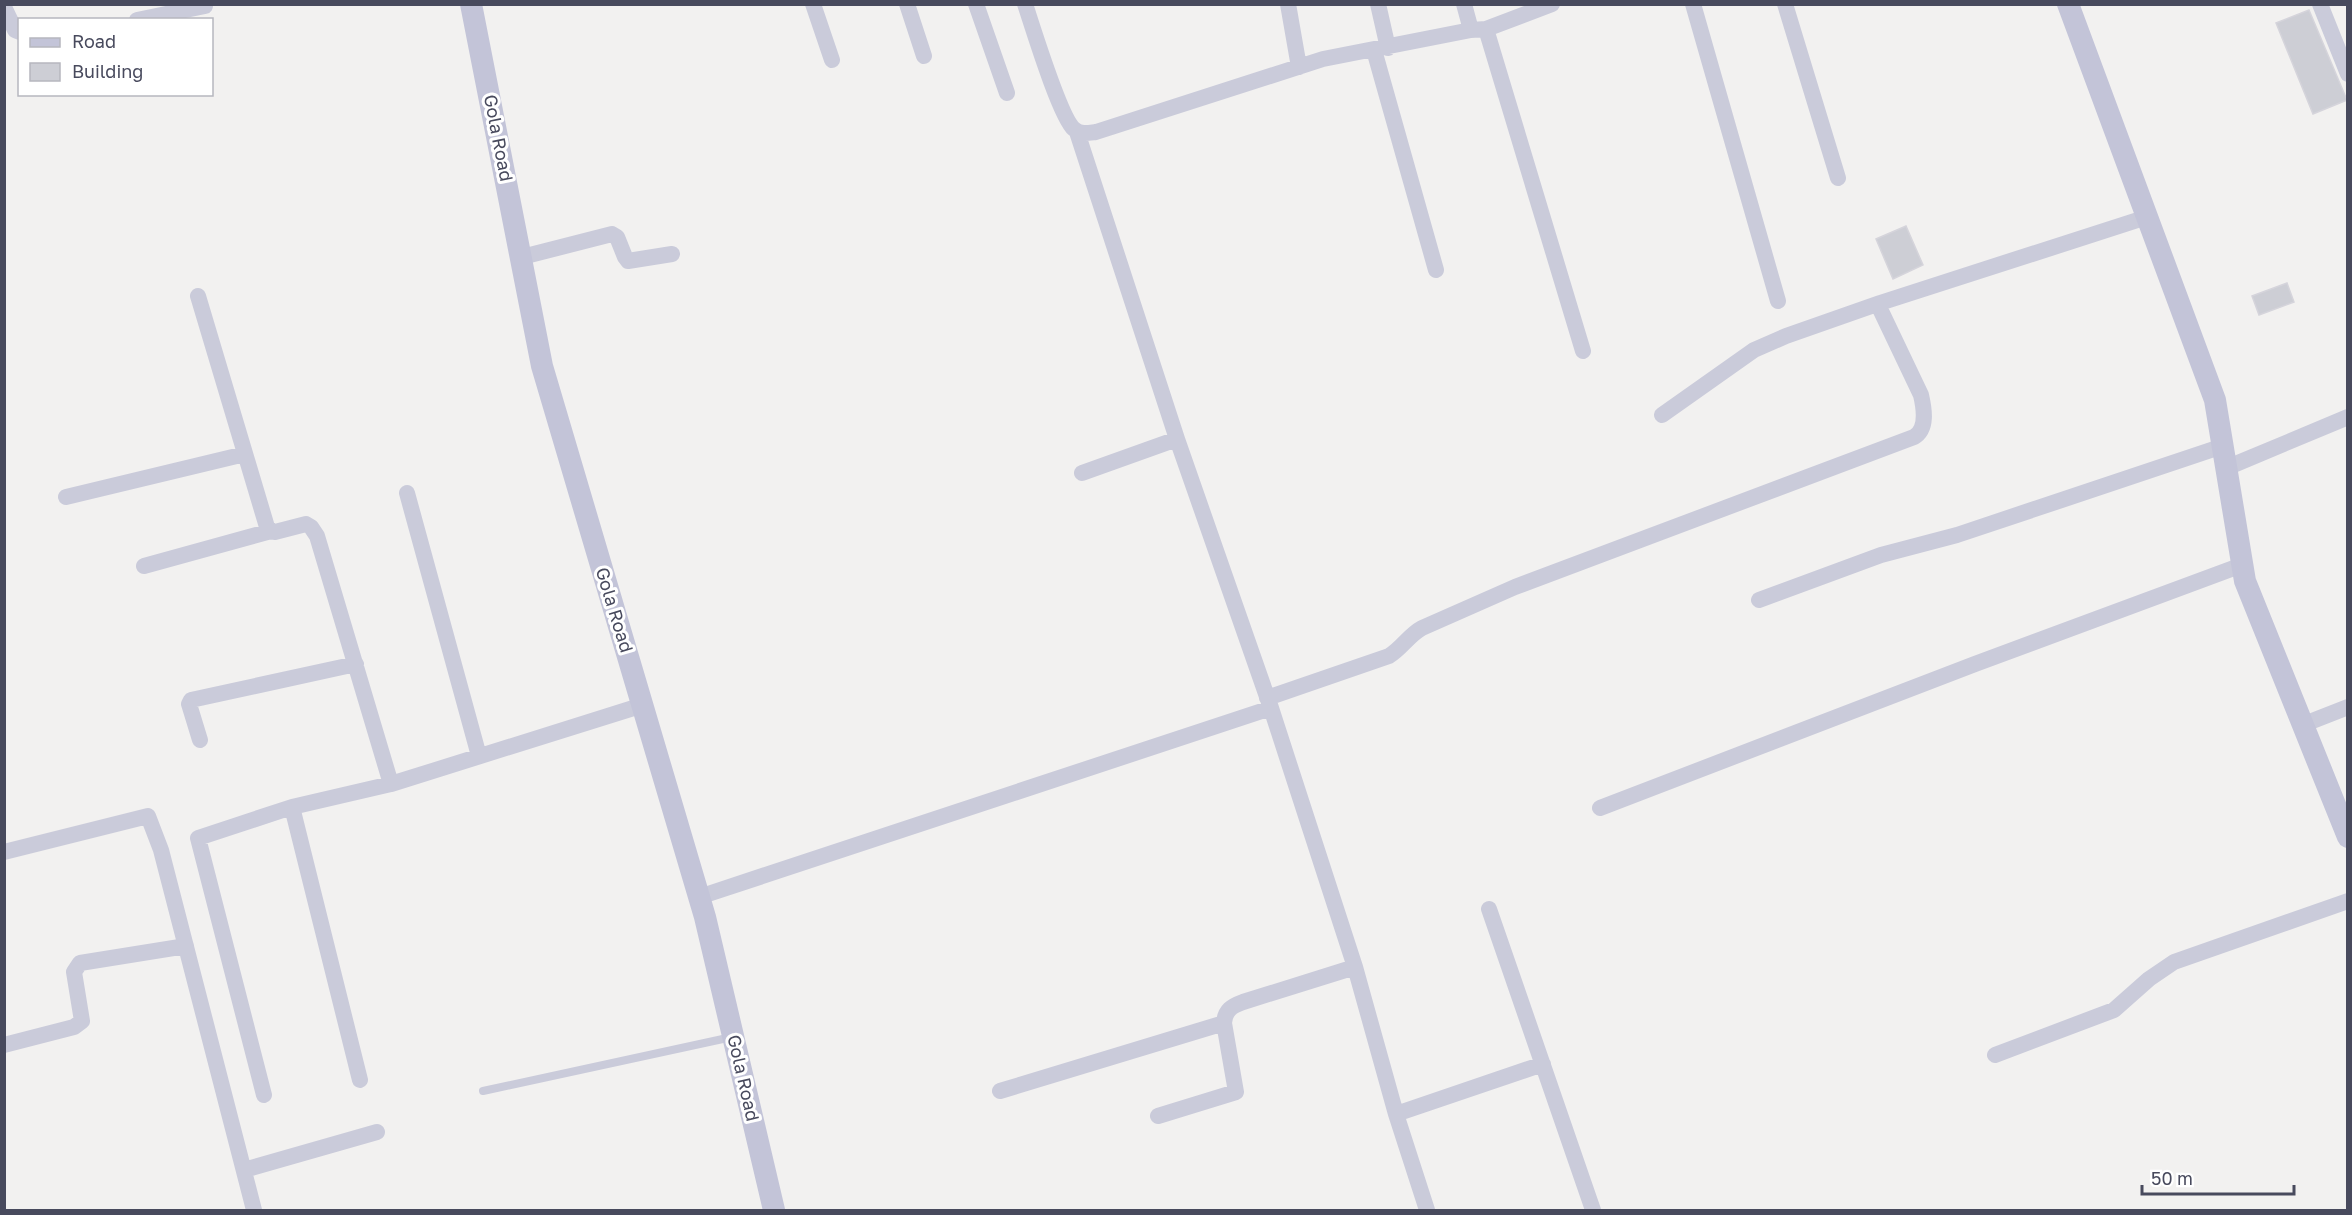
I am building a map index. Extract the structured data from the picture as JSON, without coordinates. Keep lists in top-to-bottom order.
{
  "streets": {
    "street": ["Gola Road"]
  },
  "legend": ["Road", "Building"],
  "scale_bar": "50 m"
}
